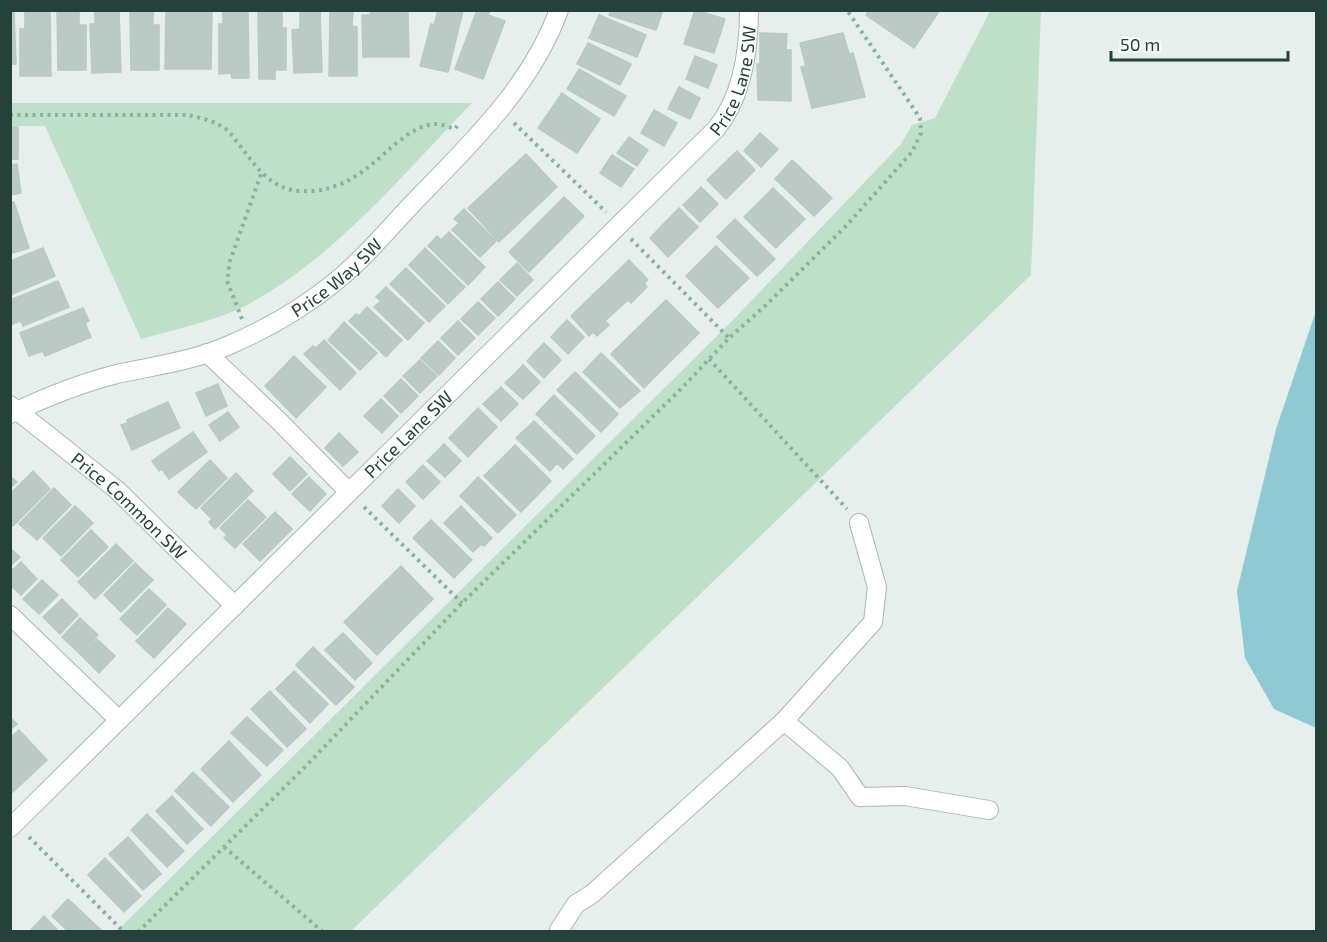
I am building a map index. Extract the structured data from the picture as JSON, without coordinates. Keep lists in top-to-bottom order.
{
  "streets": {
    "street": ["Price Lane SW", "Price Way SW", "Price Common SW"]
  },
  "crossings": [
    ["Price Lane SW", "Price Common SW"],
    ["Price Way SW", "Price Common SW"]
  ],
  "scale_bar": "50 m"
}
